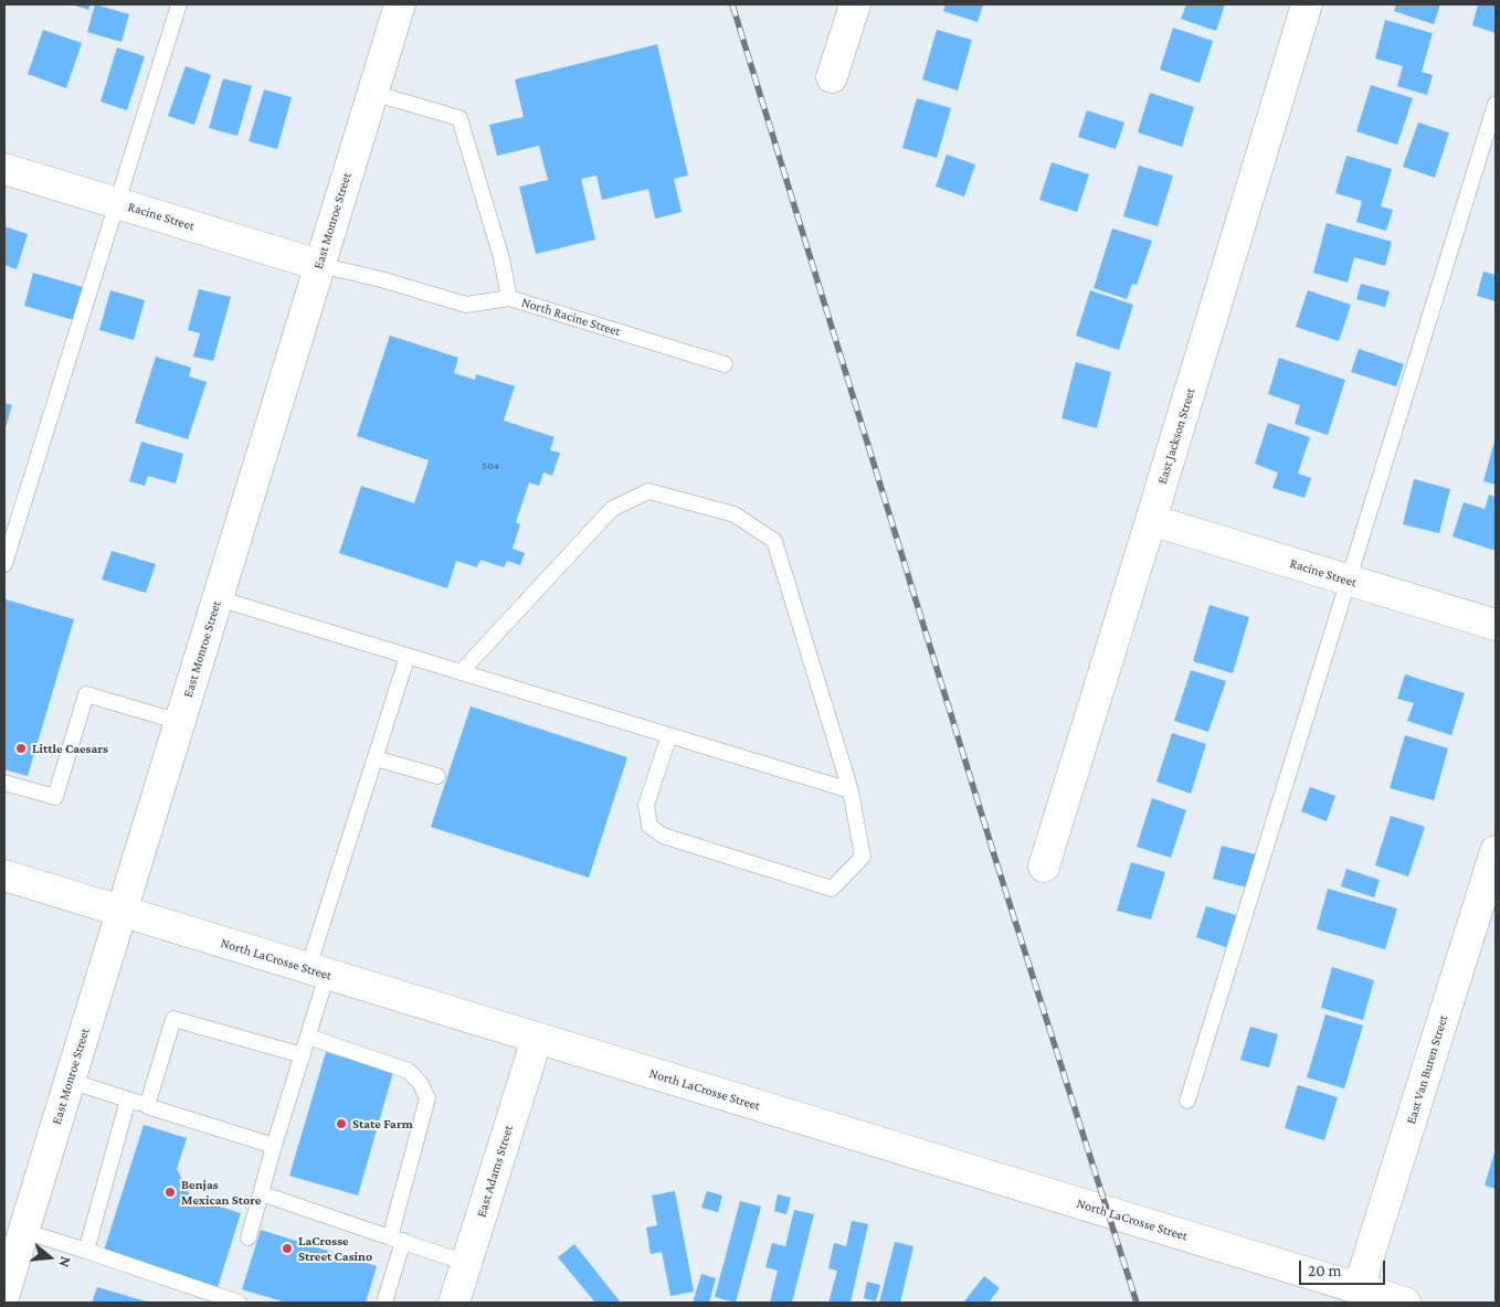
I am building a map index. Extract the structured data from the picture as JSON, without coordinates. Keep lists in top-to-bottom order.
{
  "streets": {
    "street": [
      "Racine Street",
      "East Monroe Street",
      "East Jackson Street",
      "North LaCrosse Street",
      "East Van Buren Street",
      "East Adams Street"
    ],
    "lane": ["North Racine Street"]
  },
  "crossings": [
    ["Racine Street", "East Monroe Street"],
    ["Racine Street", "North Racine Street"],
    ["Racine Street", "East Jackson Street"],
    ["East Monroe Street", "North Racine Street"],
    ["East Monroe Street", "North LaCrosse Street"],
    ["North LaCrosse Street", "East Van Buren Street"],
    ["North LaCrosse Street", "East Adams Street"]
  ],
  "places": [
    "Little Caesars",
    "State Farm",
    "Benjas Mexican Store",
    "LaCrosse Street Casino"
  ],
  "house_numbers": ["504"],
  "scale_bar": "20 m",
  "north": "right"
}
